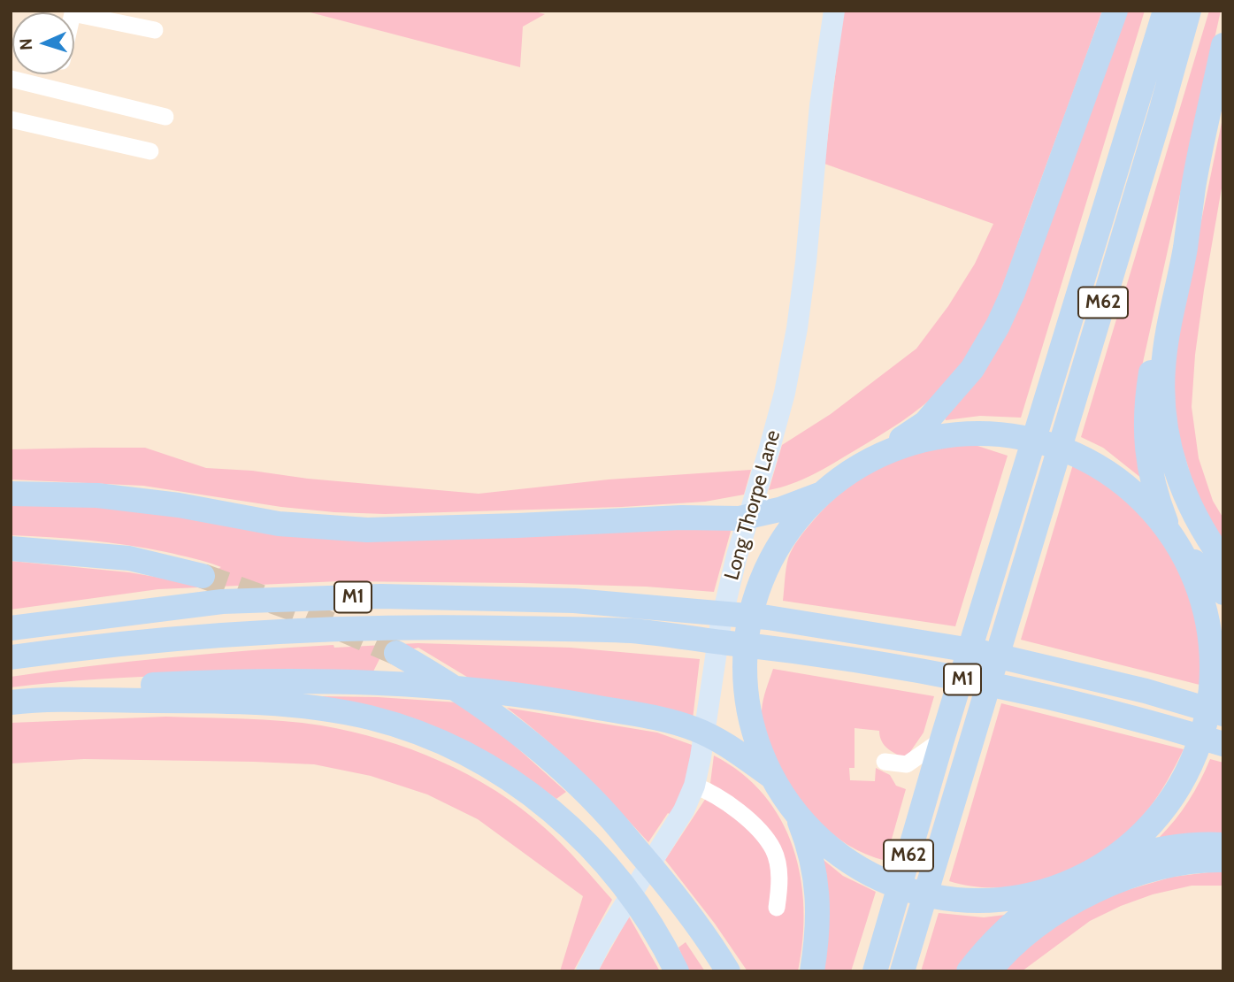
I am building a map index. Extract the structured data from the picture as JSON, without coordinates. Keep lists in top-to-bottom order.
{
  "streets": {
    "highway": ["M62", "M1"],
    "main road": ["Long Thorpe Lane"]
  },
  "north": "left"
}
